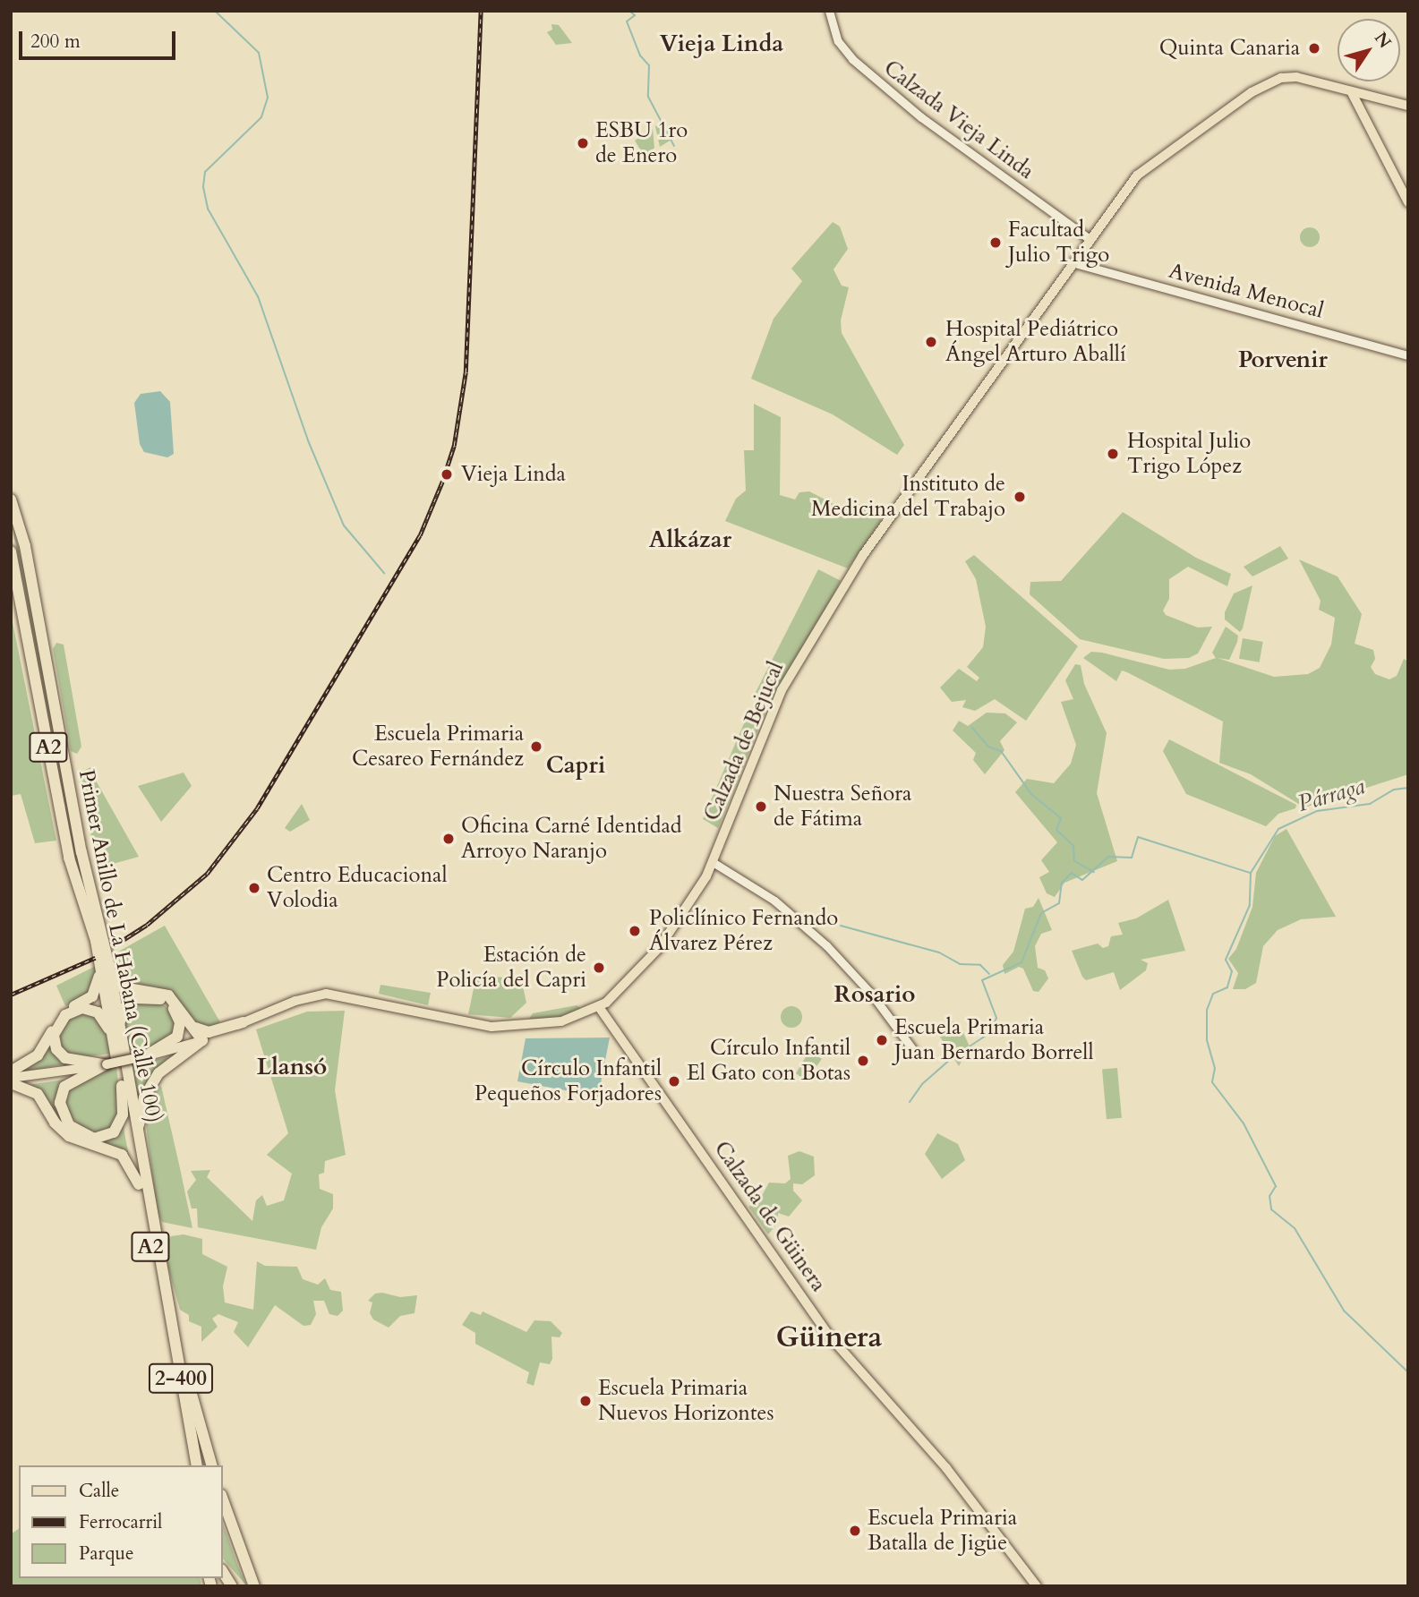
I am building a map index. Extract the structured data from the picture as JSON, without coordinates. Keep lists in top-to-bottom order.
{
  "streets": {
    "highway": ["A2", "Primer Anillo de La Habana (Calle 100)", "2-400"],
    "main road": ["Calzada de Bejucal", "Calzada de Güinera"],
    "street": ["Calzada Vieja Linda", "Avenida Menocal"]
  },
  "crossings": [
    ["Calzada Vieja Linda", "Calzada de Bejucal"],
    ["Avenida Menocal", "Calzada de Bejucal"],
    ["Calzada de Bejucal", "Calzada de Güinera"],
    ["A2", "Primer Anillo de La Habana (Calle 100)"],
    ["A2", "2-400"],
    ["Primer Anillo de La Habana (Calle 100)", "2-400"]
  ],
  "districts": [
    "Vieja Linda",
    "Porvenir",
    "Alkázar",
    "Capri",
    "Rosario",
    "Llansó",
    "Güinera"
  ],
  "water": ["Párraga"],
  "places": [
    "Quinta Canaria",
    "ESBU 1ro de Enero",
    "Facultad Julio Trigo",
    "Hospital Pediátrico Ángel Arturo Aballí",
    "Hospital Julio Trigo López",
    "Vieja Linda",
    "Instituto de Medicina del Trabajo",
    "Escuela Primaria Cesareo Fernández",
    "Nuestra Señora de Fátima",
    "Oficina Carné Identidad Arroyo Naranjo",
    "Centro Educacional Volodia",
    "Policlínico Fernando Álvarez Pérez",
    "Estación de Policía del Capri",
    "Escuela Primaria Juan Bernardo Borrell",
    "Círculo Infantil El Gato con Botas",
    "Círculo Infantil Pequeños Forjadores",
    "Escuela Primaria Nuevos Horizontes",
    "Escuela Primaria Batalla de Jigüe"
  ],
  "legend": ["Calle", "Ferrocarril", "Parque"],
  "scale_bar": "200 m",
  "north": "top right"
}
